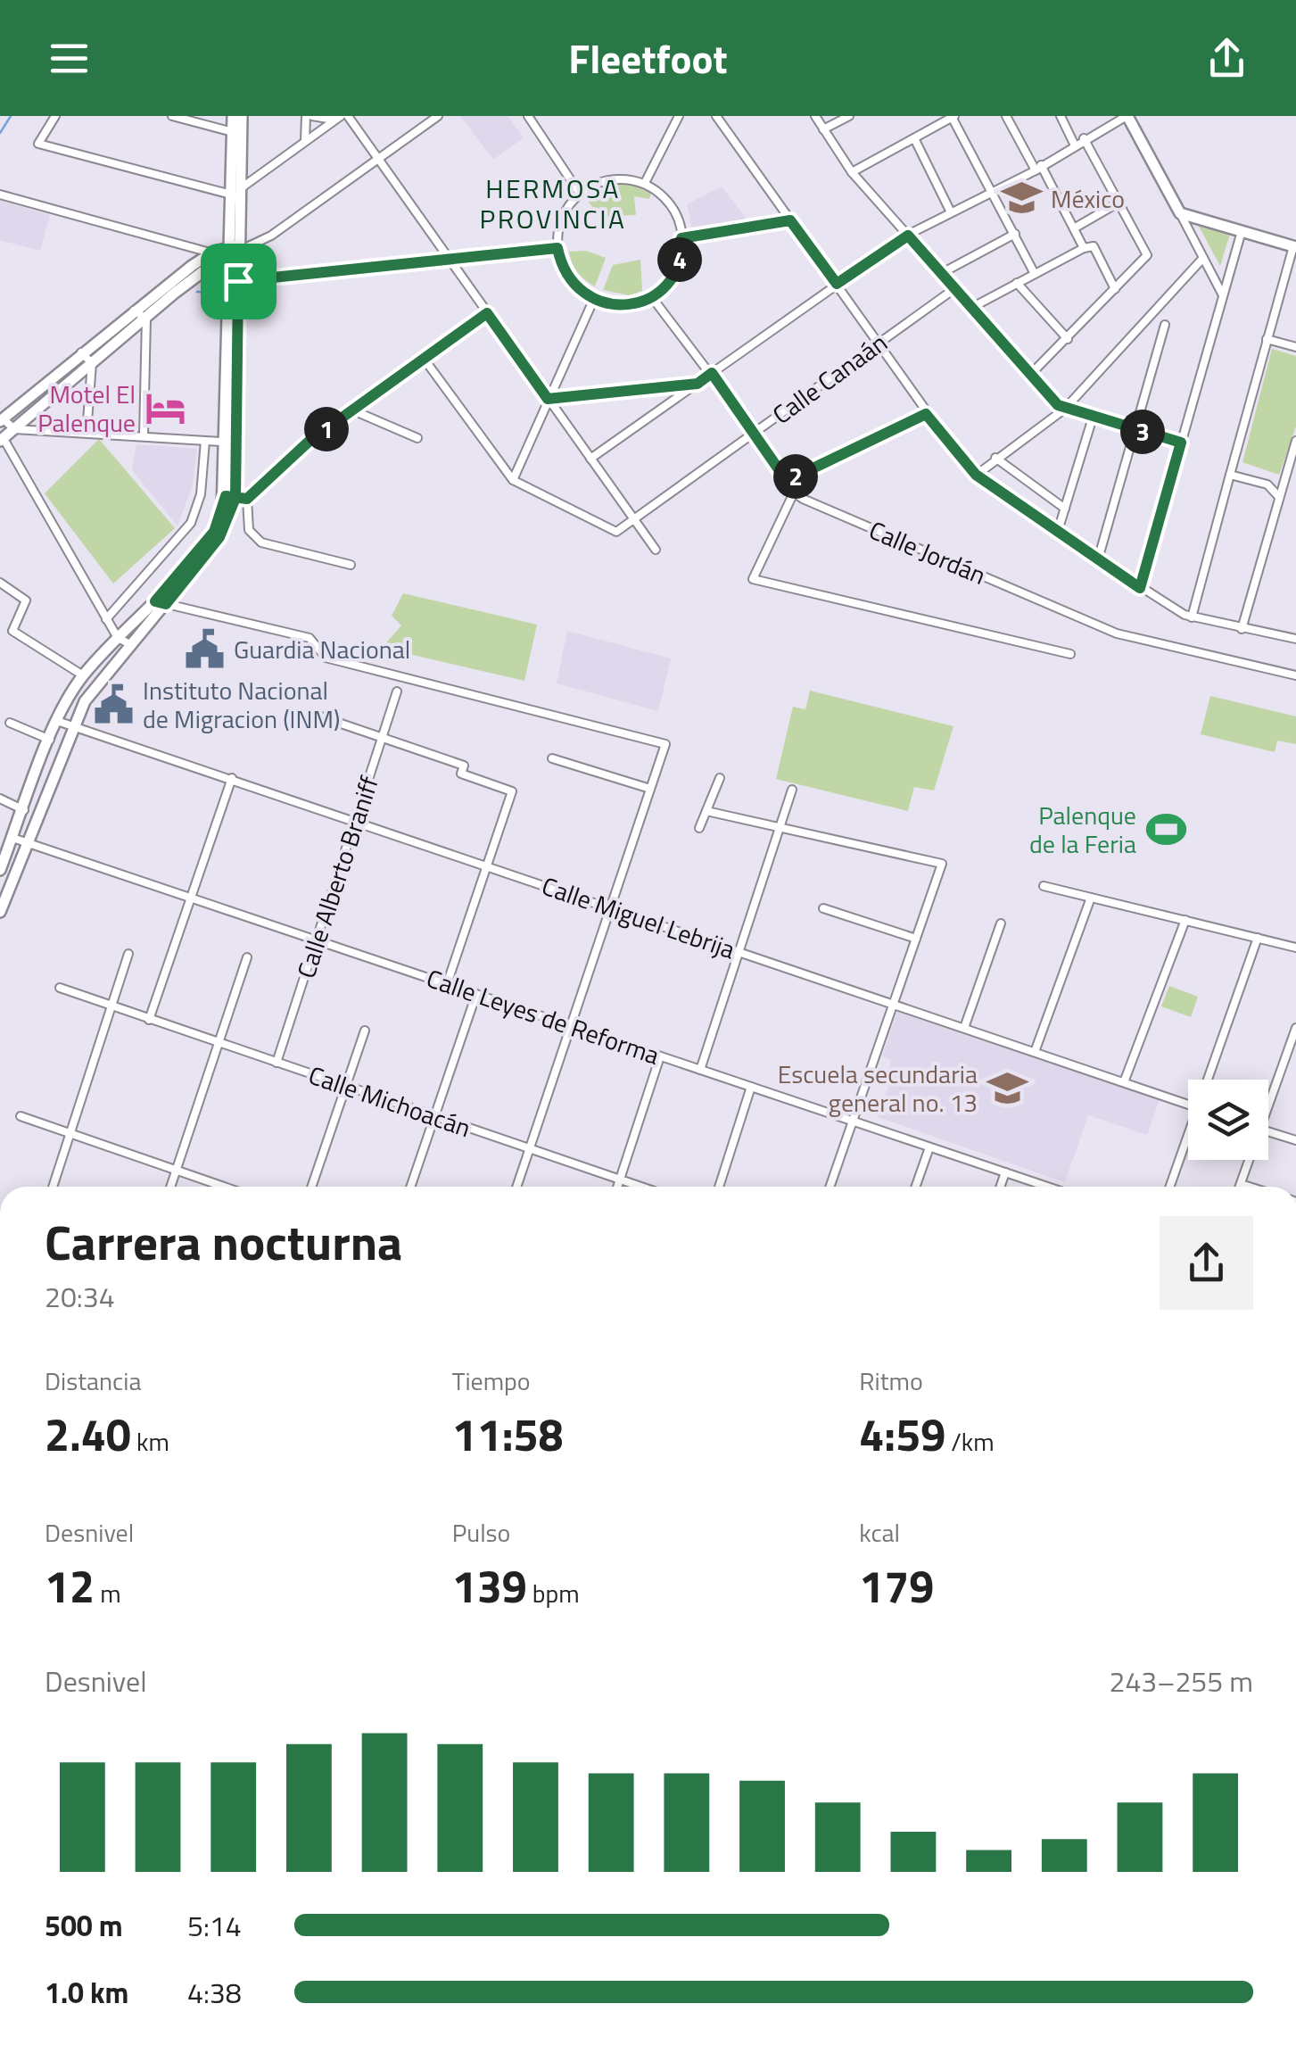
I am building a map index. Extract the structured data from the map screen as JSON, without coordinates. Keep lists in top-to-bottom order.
{
  "streets": {
    "street": [
      "Calle Canaán",
      "Calle Jordán",
      "Calle Alberto Braniff",
      "Calle Miguel Lebrija",
      "Calle Leyes de Reforma",
      "Calle Michoacán"
    ]
  },
  "crossings": [
    ["Calle Alberto Braniff", "Calle Miguel Lebrija"],
    ["Calle Alberto Braniff", "Calle Leyes de Reforma"],
    ["Calle Alberto Braniff", "Calle Michoacán"]
  ],
  "districts": ["HERMOSA PROVINCIA"],
  "places": {
    "school or university": ["México", "Escuela secundaria general no. 13"],
    "hotel": ["Motel El Palenque"],
    "public building": ["Guardia Nacional", "Instituto Nacional de Migracion (INM)"],
    "sports": ["Palenque de la Feria"]
  },
  "page": {
    "header": "Fleetfoot",
    "pins": [
      "4",
      "1",
      "3",
      "2"
    ],
    "heading": ["Carrera nocturna", "20:34"],
    "stats": [
      ["Distancia", "2.40 km"],
      ["Tiempo", "11:58"],
      ["Ritmo", "4:59 /km"],
      ["Desnivel", "12 m"],
      ["Pulso", "139 bpm"],
      ["kcal", "179"]
    ],
    "chart": ["Desnivel", "243–255 m"],
    "list": [
      {
        "name": "500 m",
        "note": "5:14"
      },
      {
        "name": "1.0 km",
        "note": "4:38"
      }
    ]
  }
}
